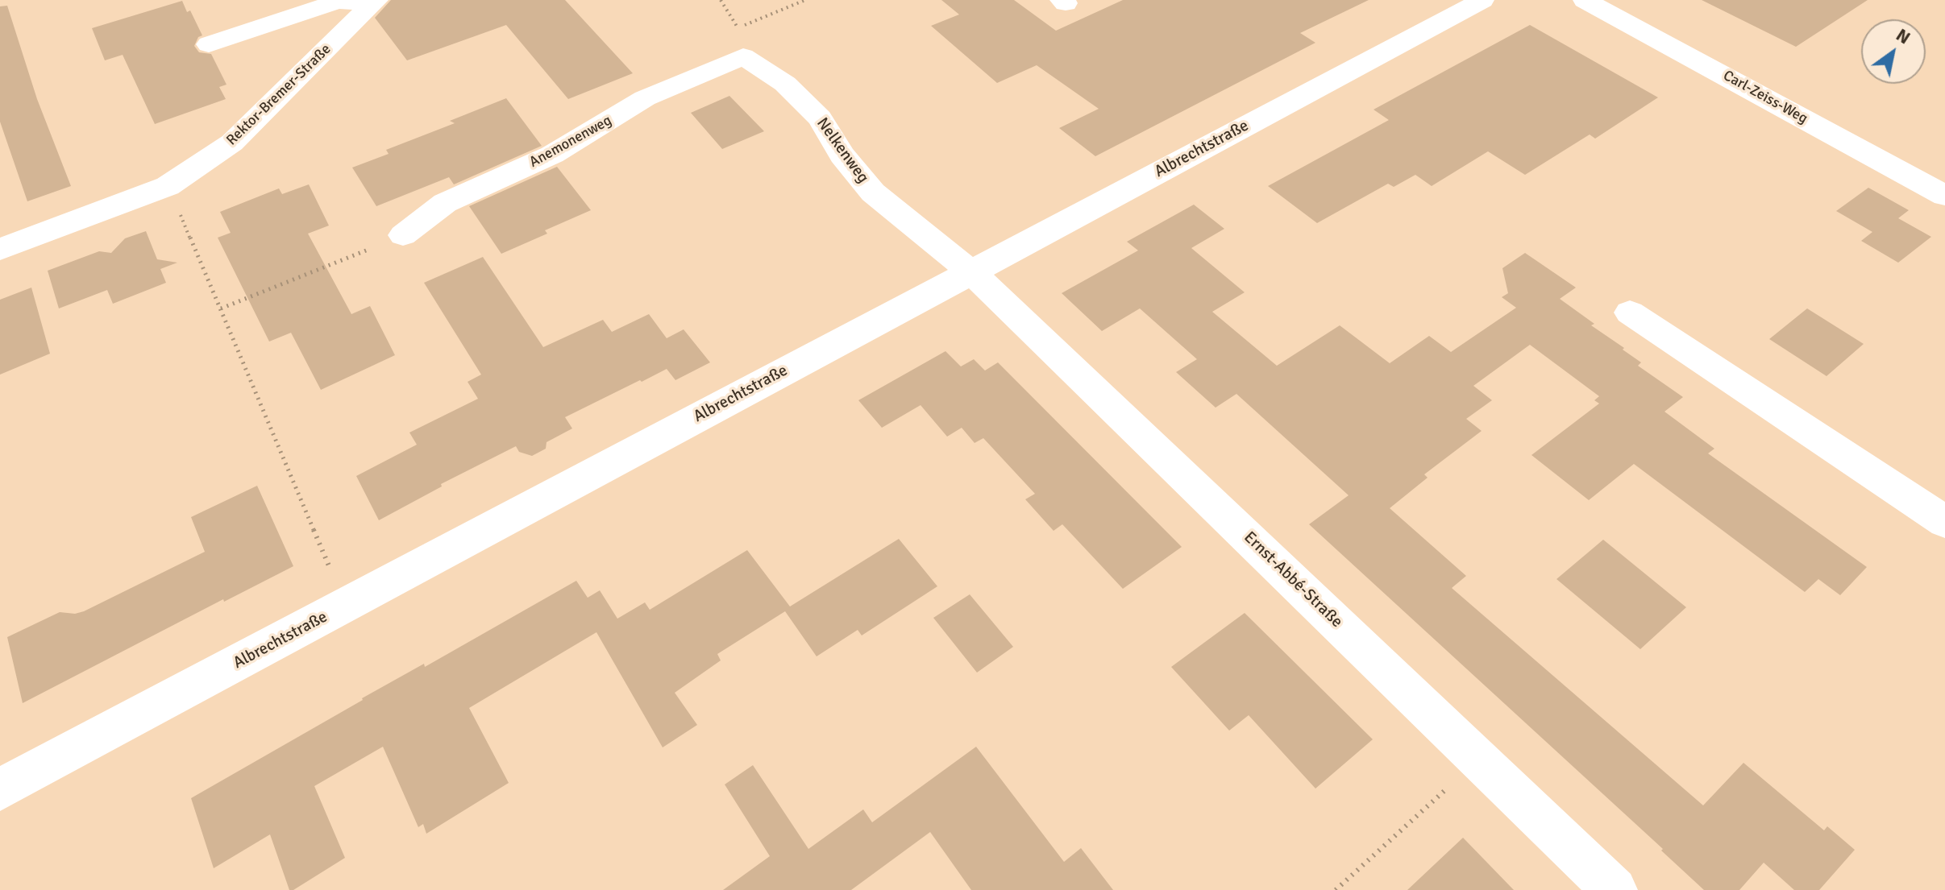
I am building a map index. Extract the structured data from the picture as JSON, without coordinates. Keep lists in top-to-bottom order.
{
  "streets": {
    "street": [
      "Rektor-Bremer-Straße",
      "Carl-Zeiss-Weg",
      "Anemonenweg",
      "Albrechtstraße",
      "Nelkenweg",
      "Ernst-Abbé-Straße"
    ]
  },
  "crossings": [
    ["Anemonenweg", "Nelkenweg"],
    ["Albrechtstraße", "Nelkenweg"],
    ["Albrechtstraße", "Ernst-Abbé-Straße"],
    ["Nelkenweg", "Ernst-Abbé-Straße"]
  ],
  "north": "top right"
}
